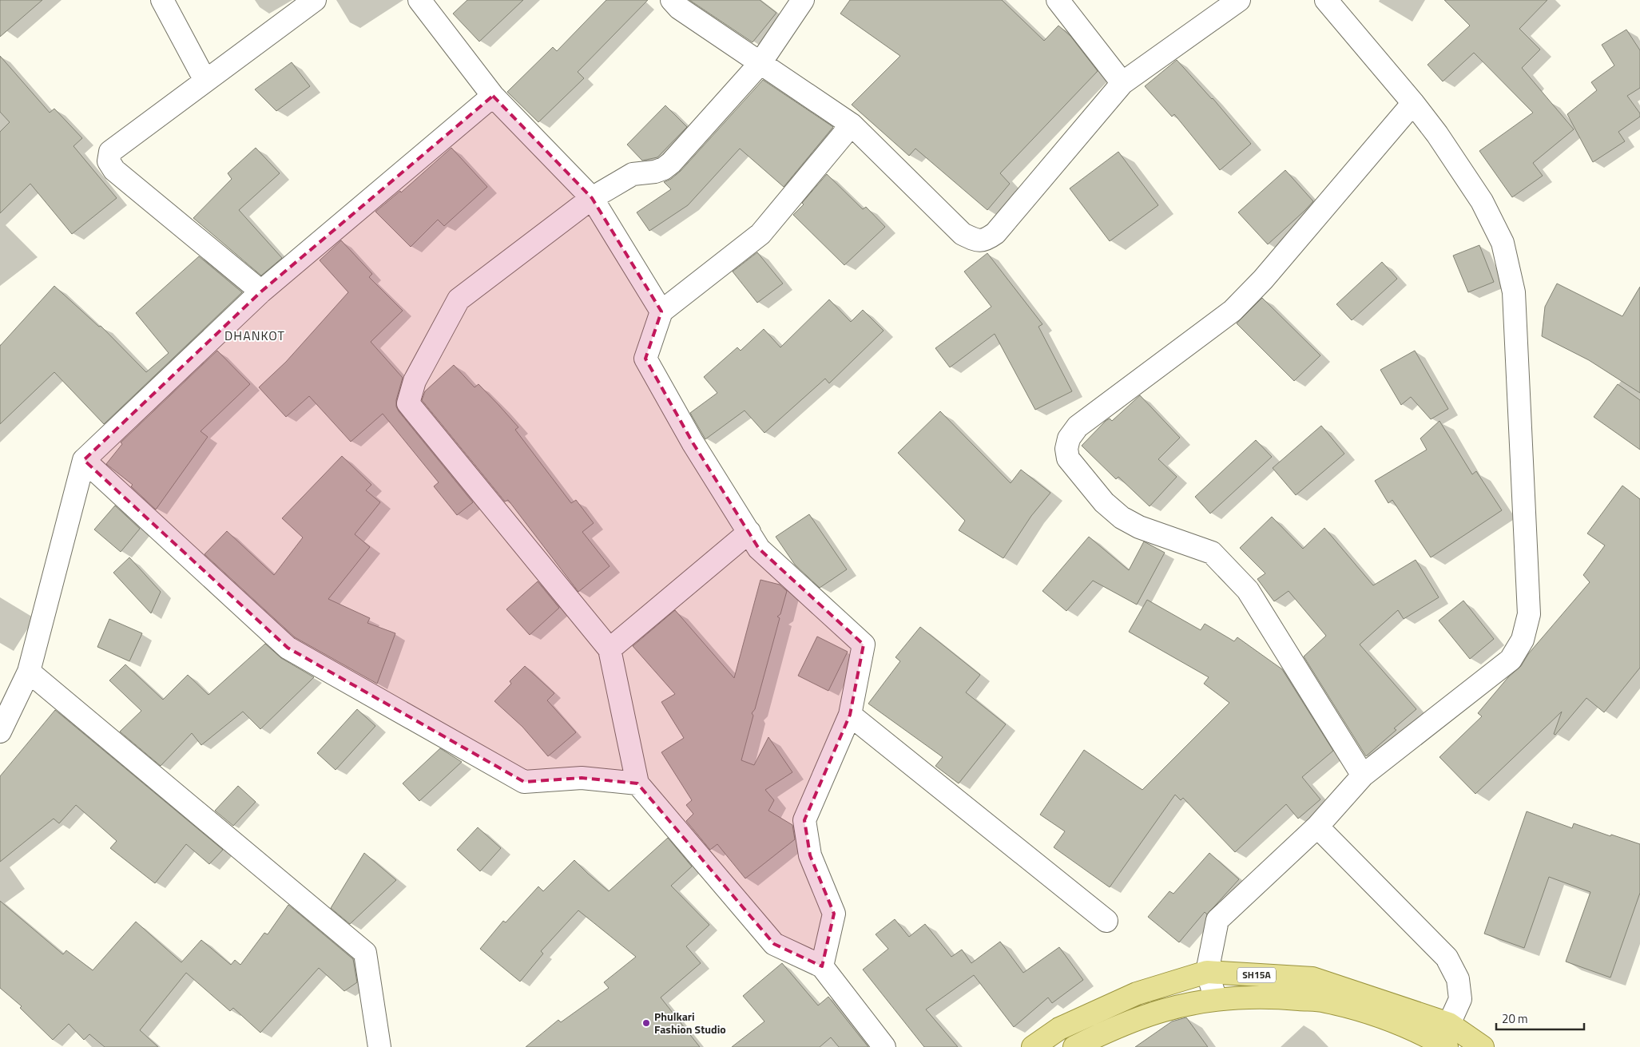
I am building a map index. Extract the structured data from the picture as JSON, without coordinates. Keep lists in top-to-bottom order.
{
  "streets": {
    "main road": ["SH15A"]
  },
  "districts": ["DHANKOT"],
  "places": ["Phulkari Fashion Studio"],
  "scale_bar": "20 m"
}
